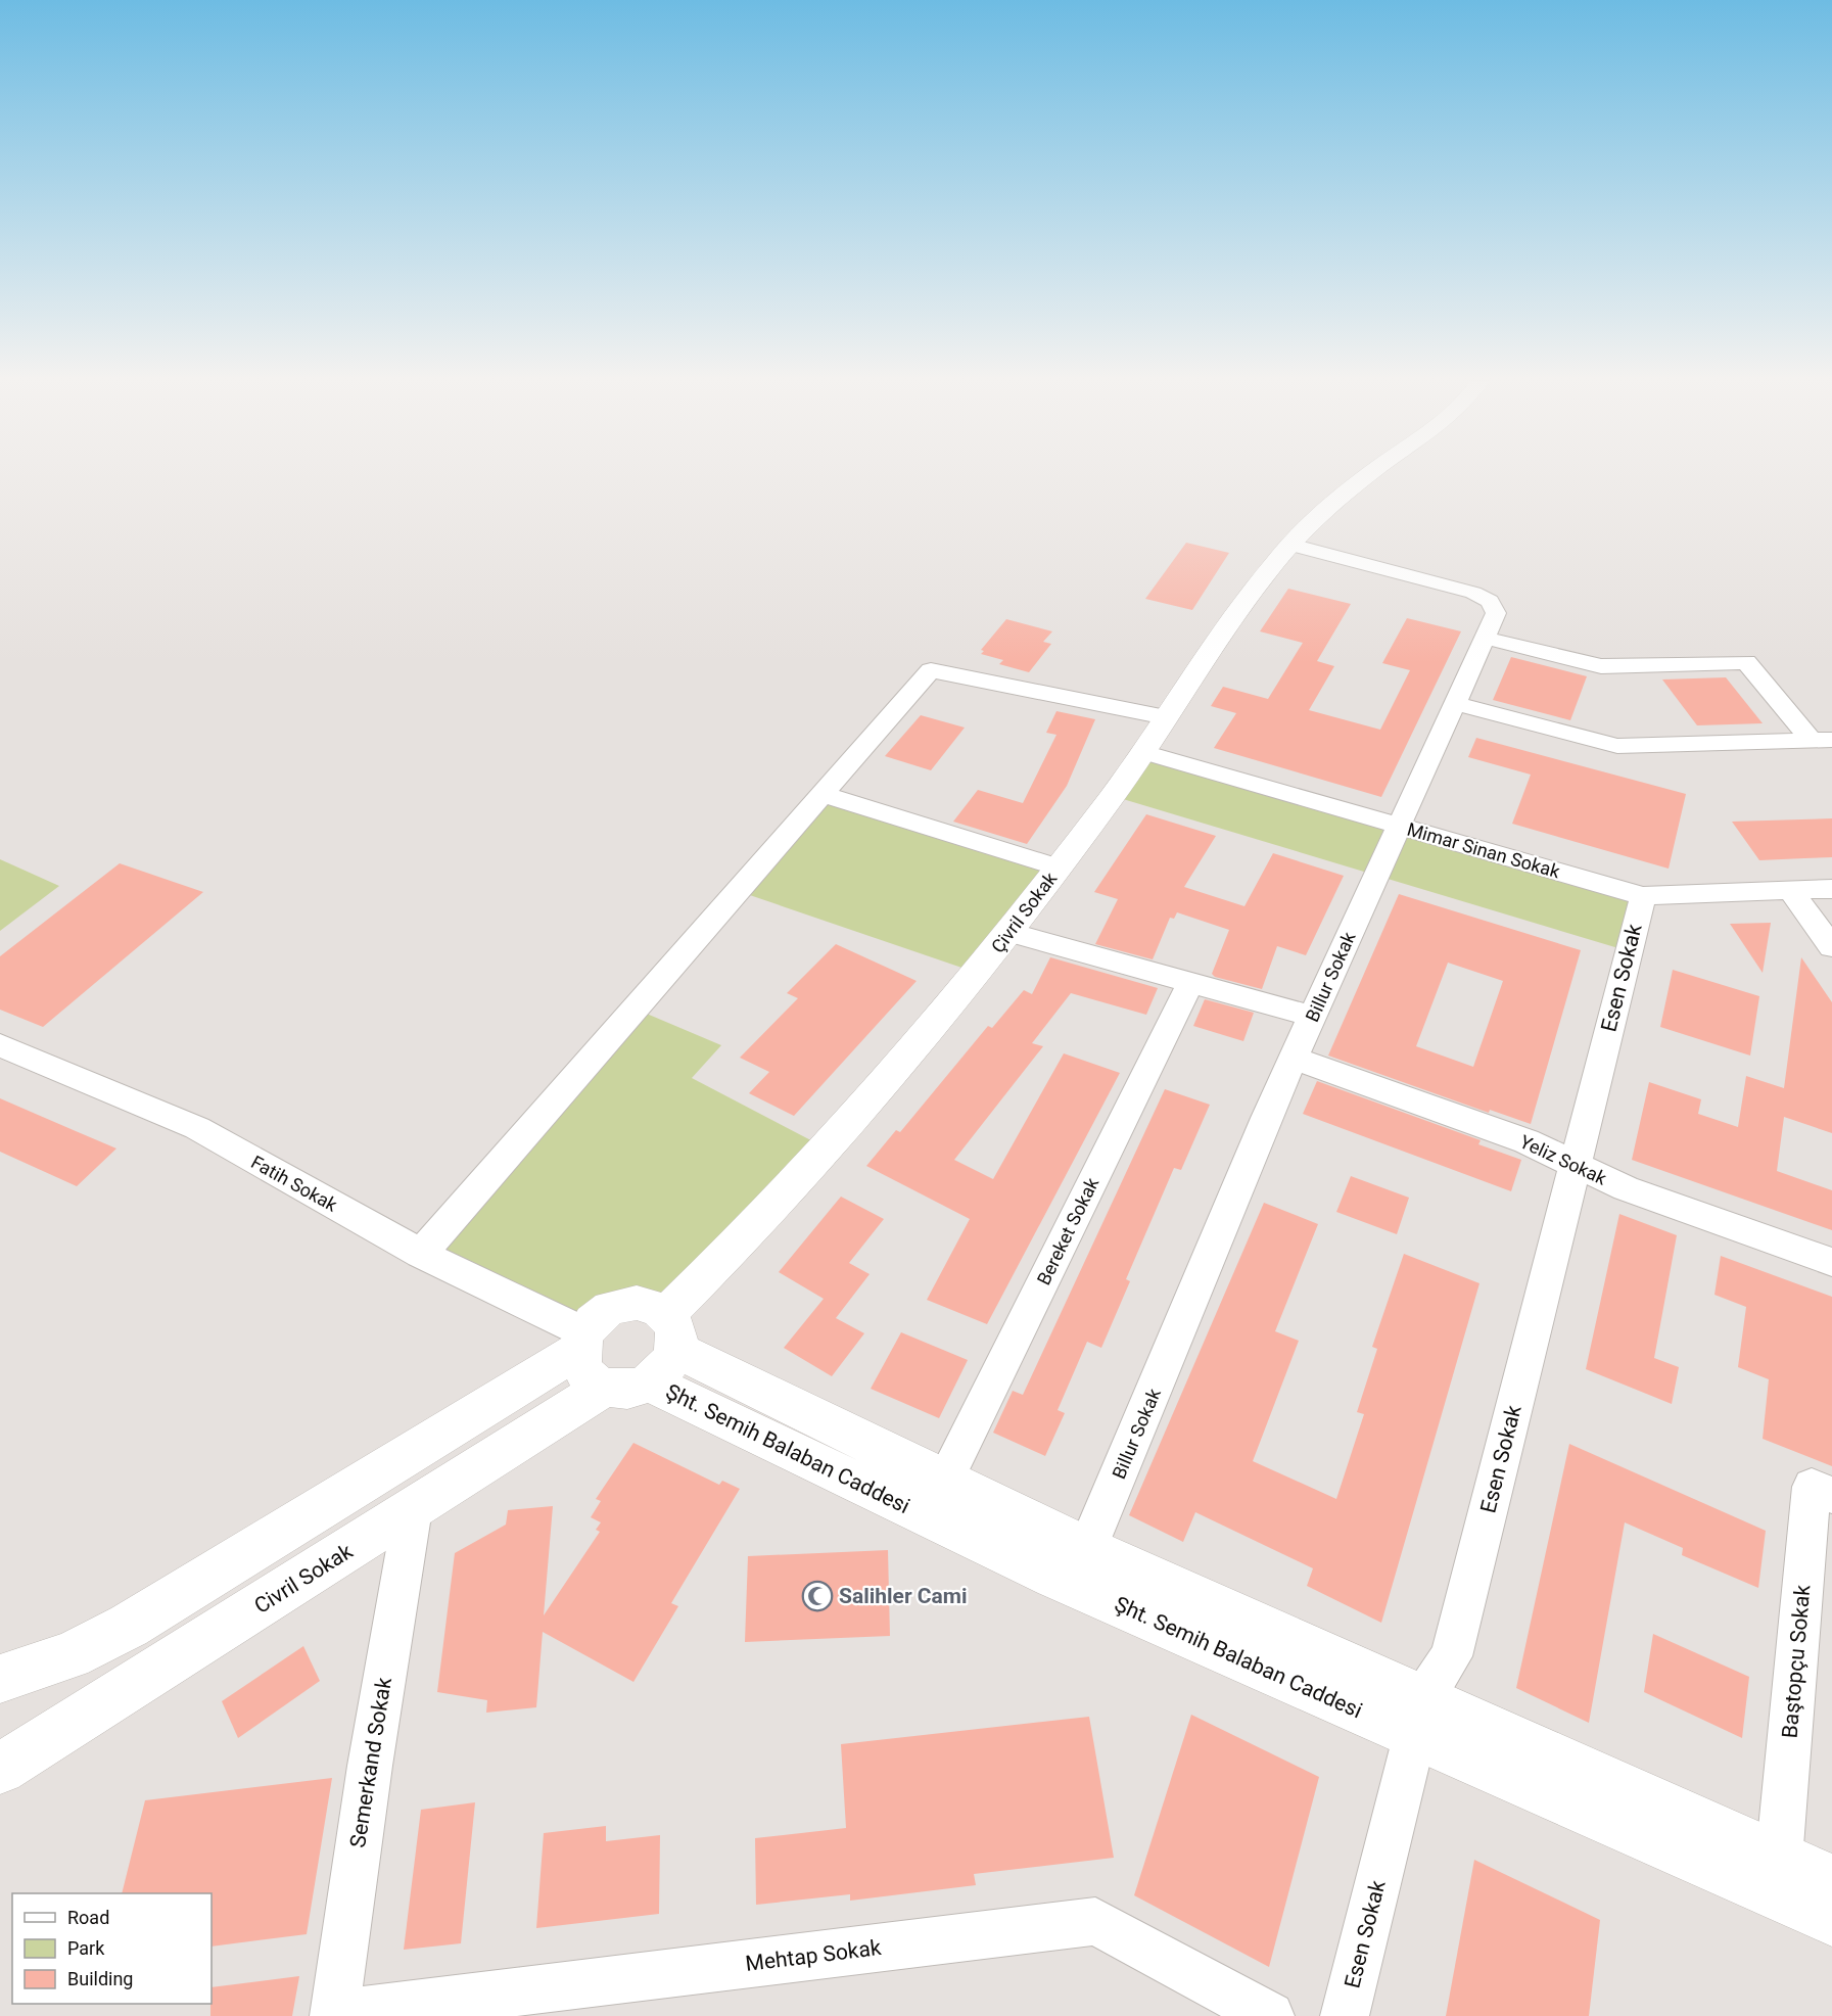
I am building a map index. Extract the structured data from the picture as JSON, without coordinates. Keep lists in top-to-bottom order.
{
  "streets": {
    "street": [
      "Mimar Sinan Sokak",
      "Çivril Sokak",
      "Billur Sokak",
      "Esen Sokak",
      "Yeliz Sokak",
      "Fatih Sokak",
      "Bereket Sokak",
      "Şht. Semih Balaban Caddesi",
      "Civril Sokak",
      "Baştopçu Sokak",
      "Semerkand Sokak",
      "Mehtap Sokak"
    ]
  },
  "crossings": [
    ["Mimar Sinan Sokak", "Çivril Sokak"],
    ["Mimar Sinan Sokak", "Billur Sokak"],
    ["Mimar Sinan Sokak", "Esen Sokak"],
    ["Çivril Sokak", "Billur Sokak"],
    ["Çivril Sokak", "Şht. Semih Balaban Caddesi"],
    ["Çivril Sokak", "Civril Sokak"],
    ["Billur Sokak", "Yeliz Sokak"],
    ["Billur Sokak", "Şht. Semih Balaban Caddesi"],
    ["Esen Sokak", "Yeliz Sokak"],
    ["Esen Sokak", "Şht. Semih Balaban Caddesi"],
    ["Bereket Sokak", "Şht. Semih Balaban Caddesi"],
    ["Şht. Semih Balaban Caddesi", "Civril Sokak"],
    ["Şht. Semih Balaban Caddesi", "Baştopçu Sokak"],
    ["Civril Sokak", "Semerkand Sokak"],
    ["Semerkand Sokak", "Mehtap Sokak"]
  ],
  "places": {
    "mosque": ["Salihler Cami"]
  },
  "legend": ["Road", "Park", "Building"]
}
